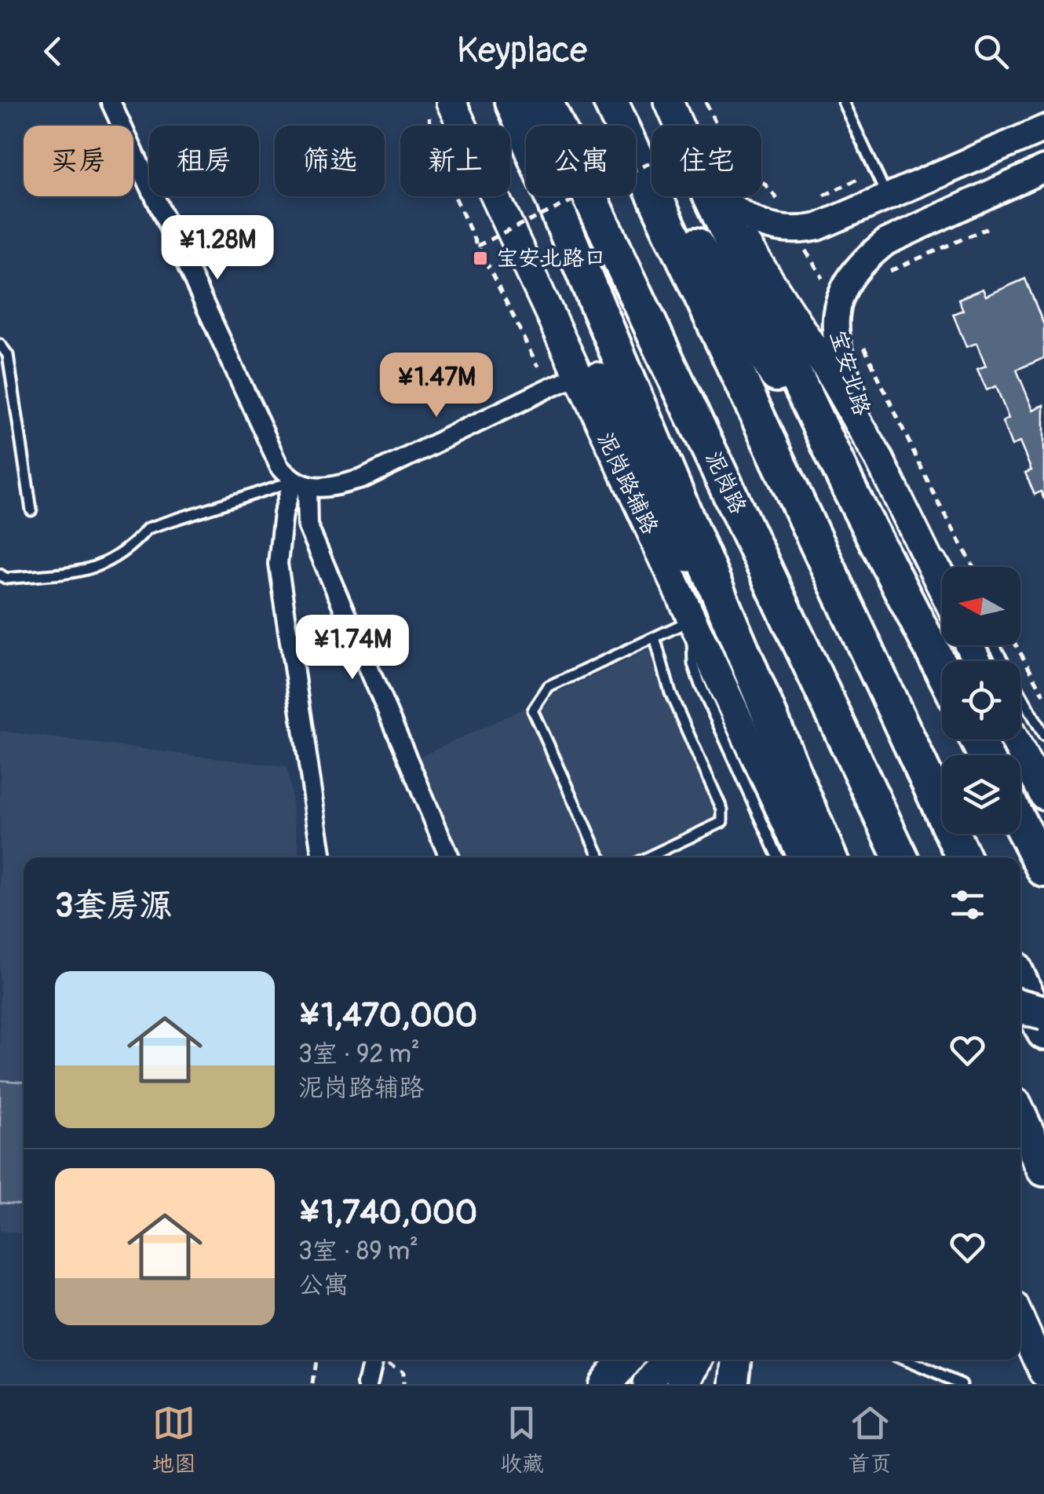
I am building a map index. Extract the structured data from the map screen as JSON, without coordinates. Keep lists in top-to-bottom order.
{
  "streets": {
    "highway": ["泥岗路"],
    "main road": ["泥岗路辅路"],
    "street": ["宝安北路"]
  },
  "places": {
    "transit": ["宝安北路口"]
  },
  "north": "left",
  "page": {
    "header": "Keyplace",
    "chip": [
      "买房",
      "租房",
      "筛选",
      "新上",
      "公寓",
      "住宅"
    ],
    "price": ["¥1.28M", "¥1.47M", "¥1.74M"],
    "heading": "3套房源",
    "list": [
      {
        "name": "¥1,470,000",
        "note": "3室 · 92 m² · 泥岗路辅路"
      },
      {
        "name": "¥1,740,000",
        "note": "3室 · 89 m² · 公寓"
      }
    ],
    "tabs": ["地图", "收藏", "首页"]
  }
}
